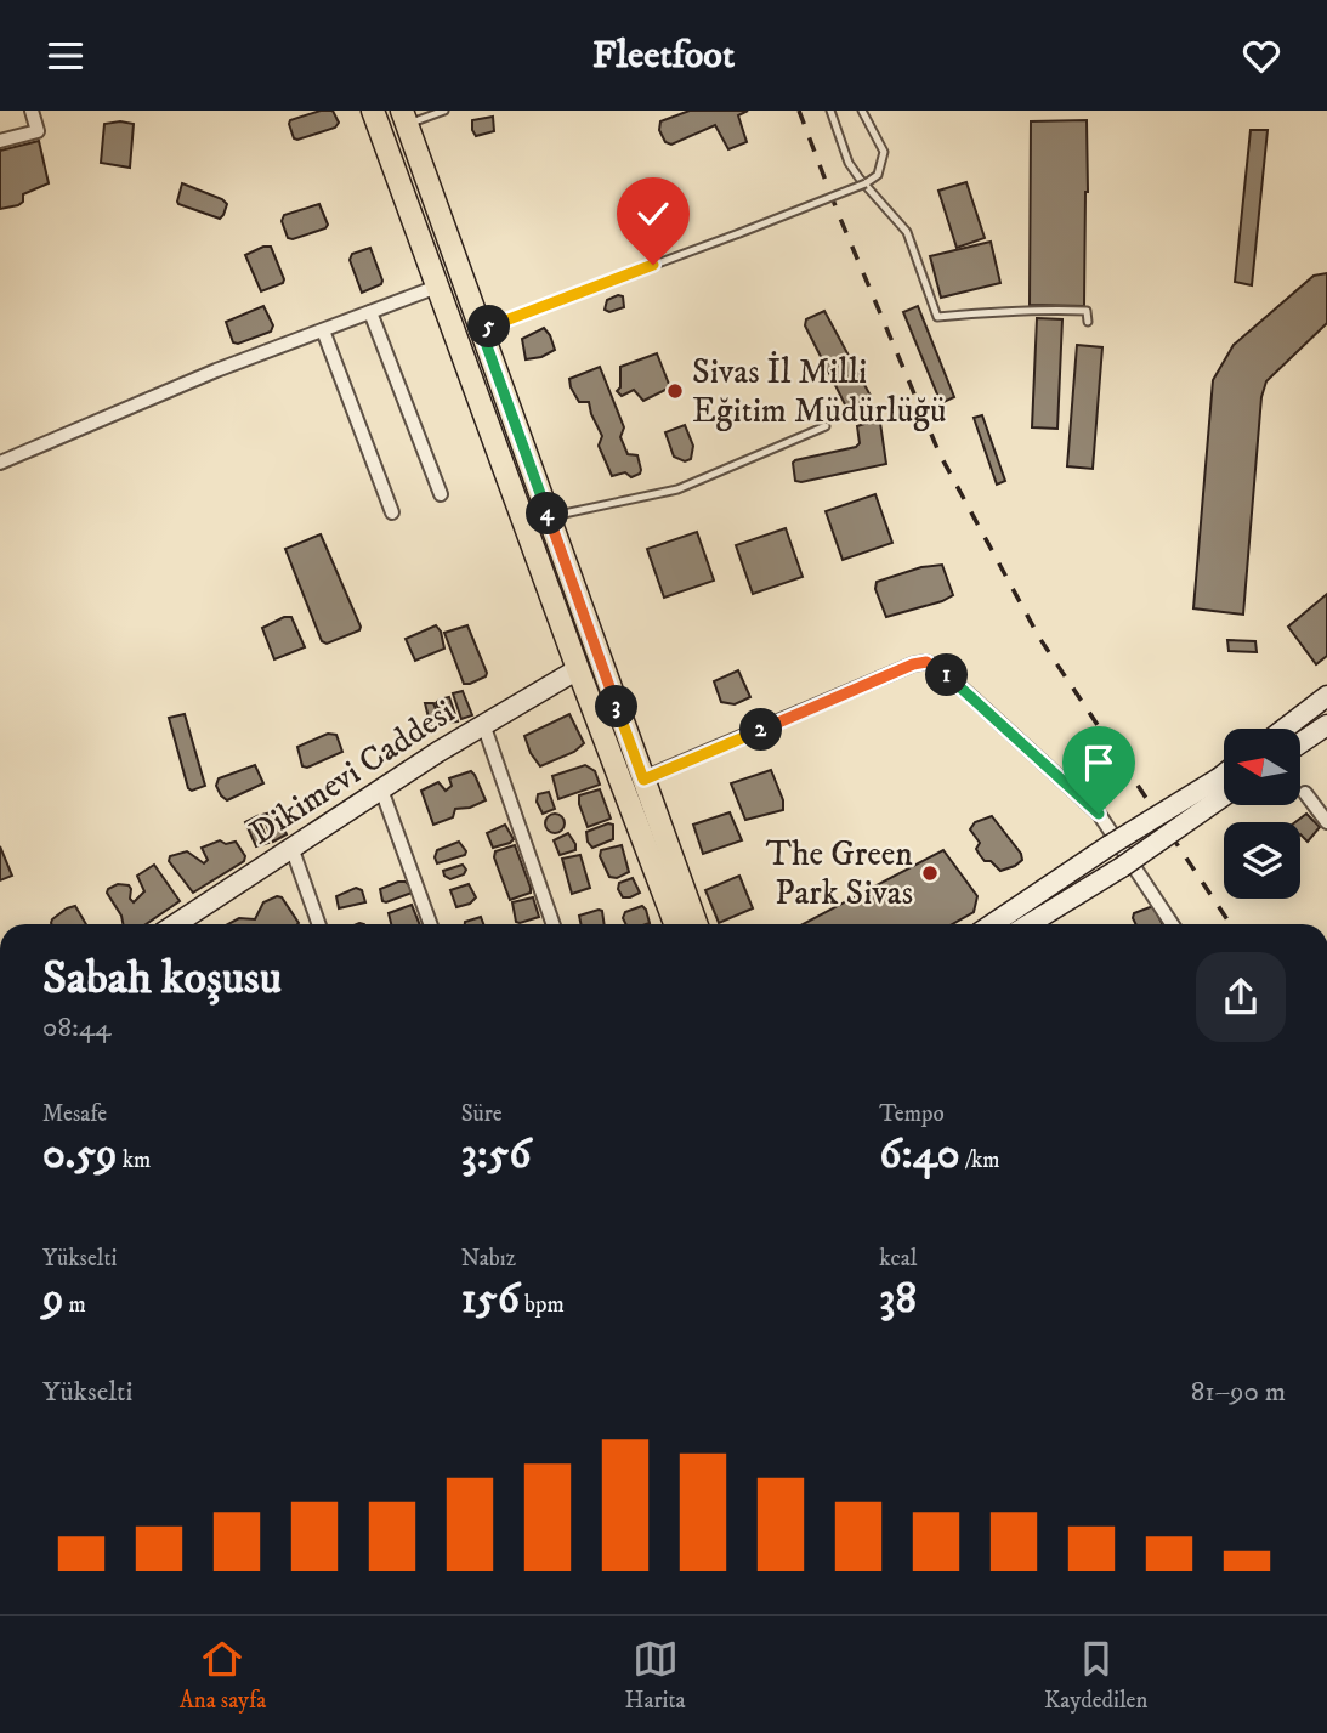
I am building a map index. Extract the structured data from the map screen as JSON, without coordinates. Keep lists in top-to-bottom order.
{
  "streets": {
    "street": ["Dikimevi Caddesi"]
  },
  "places": ["Sivas İl Milli Eğitim Müdürlüğü", "The Green Park Sivas"],
  "north": "left",
  "page": {
    "header": "Fleetfoot",
    "pins": [
      "5",
      "4",
      "1",
      "3",
      "2"
    ],
    "heading": ["Sabah koşusu", "08:44"],
    "stats": [
      ["Mesafe", "0.59 km"],
      ["Süre", "3:56"],
      ["Tempo", "6:40 /km"],
      ["Yükselti", "9 m"],
      ["Nabız", "156 bpm"],
      ["kcal", "38"]
    ],
    "chart": ["Yükselti", "81–90 m"],
    "tabs": ["Ana sayfa", "Harita", "Kaydedilen"]
  }
}
